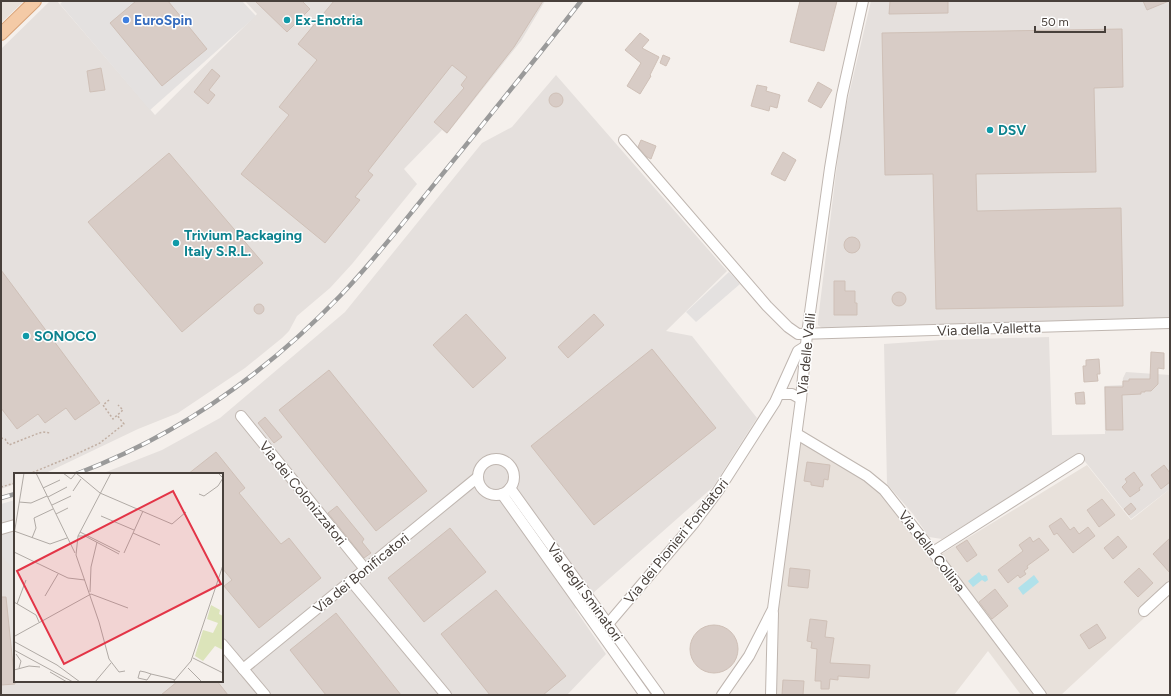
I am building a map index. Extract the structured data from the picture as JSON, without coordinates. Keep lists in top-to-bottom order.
{
  "streets": {
    "street": [
      "Via della Valletta",
      "Via delle Valli",
      "Via dei Colonizzatori",
      "Via dei Pionieri Fondatori",
      "Via della Collina",
      "Via dei Bonificatori",
      "Via degli Sminatori"
    ]
  },
  "crossings": [
    ["Via della Valletta", "Via delle Valli"],
    ["Via delle Valli", "Via dei Pionieri Fondatori"],
    ["Via delle Valli", "Via della Collina"],
    ["Via dei Colonizzatori", "Via dei Bonificatori"],
    ["Via dei Pionieri Fondatori", "Via degli Sminatori"],
    ["Via dei Bonificatori", "Via degli Sminatori"]
  ],
  "places": [
    "EuroSpin",
    "Ex-Enotria",
    "DSV",
    "Trivium Packaging Italy S.R.L.",
    "SONOCO"
  ],
  "scale_bar": "50 m"
}
